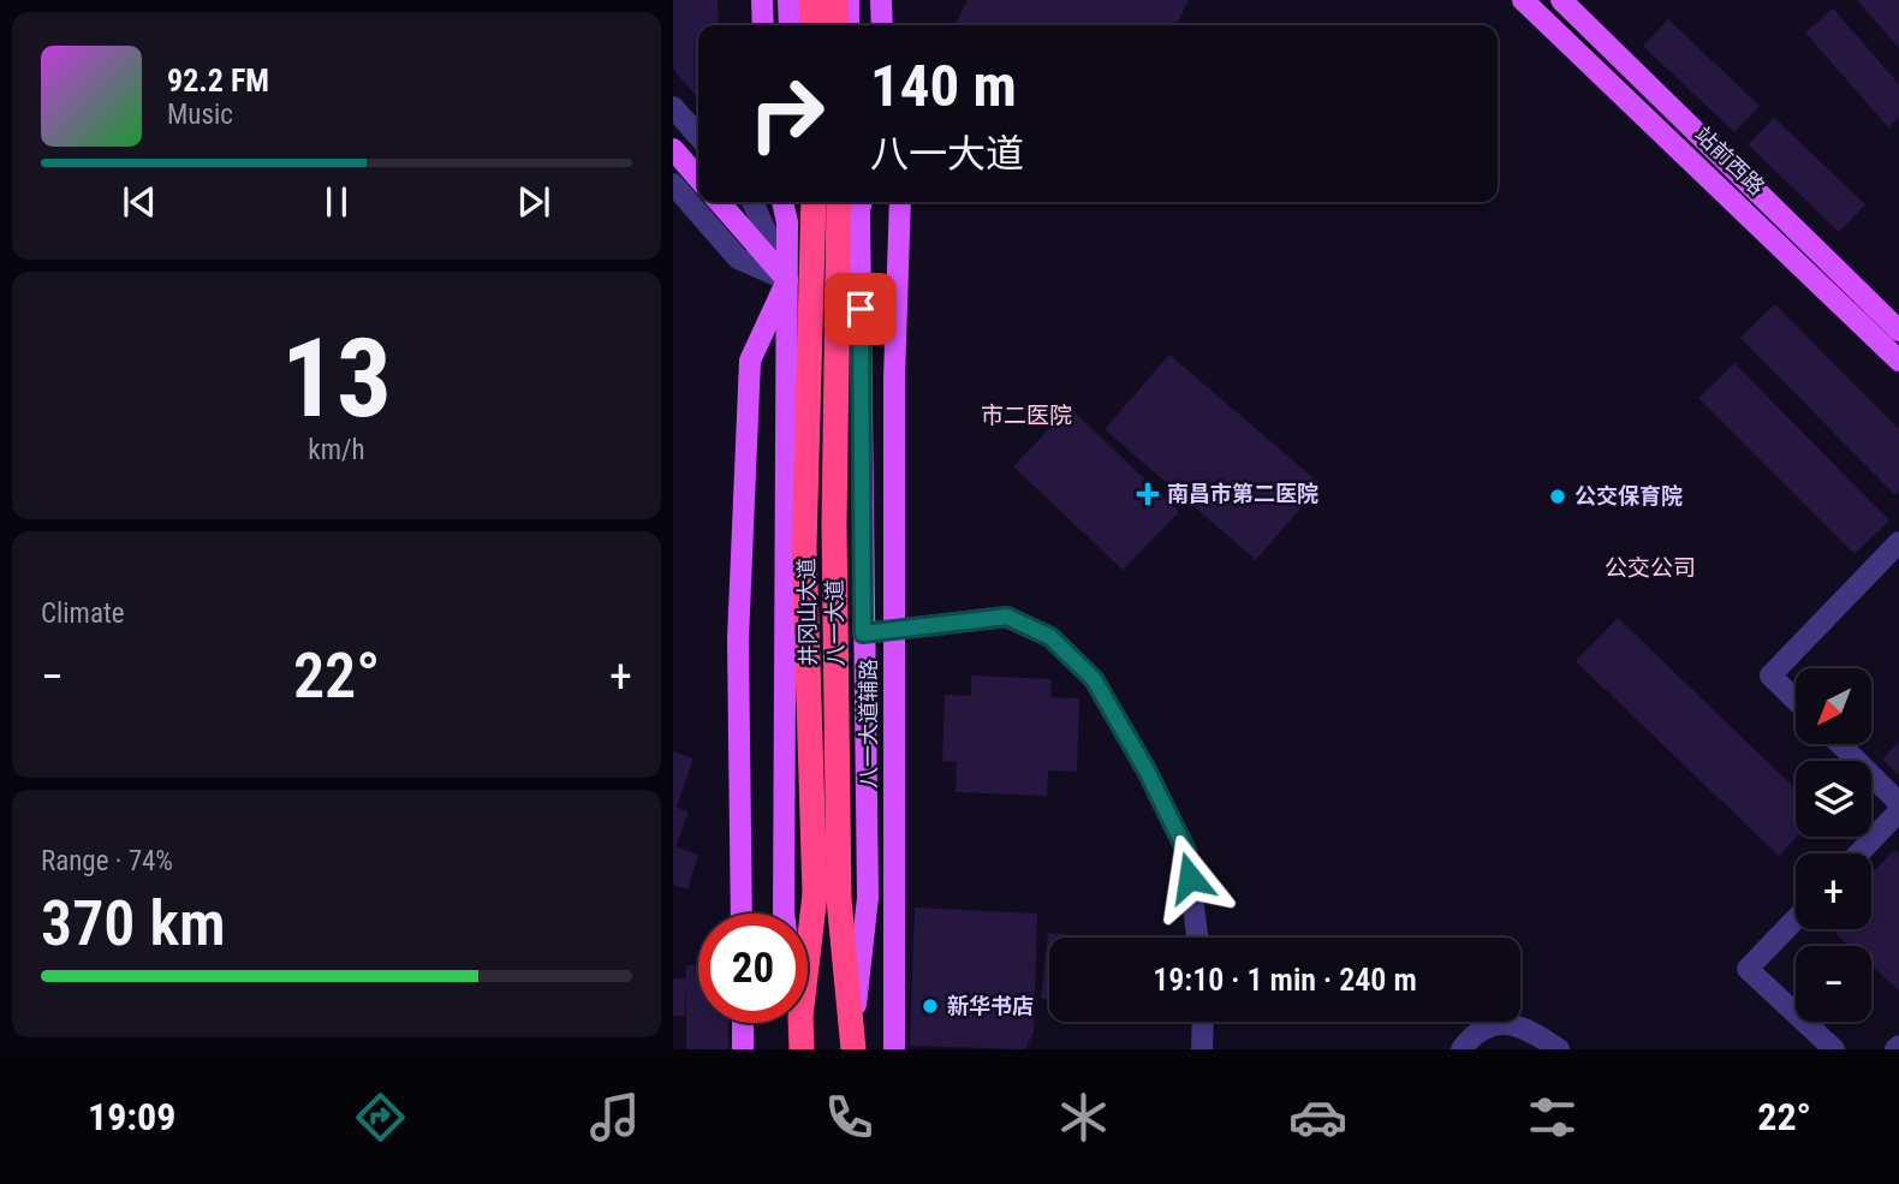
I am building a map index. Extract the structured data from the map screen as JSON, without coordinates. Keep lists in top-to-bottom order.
{
  "streets": {
    "highway": ["井冈山大道"],
    "main road": ["站前西路", "八一大道", "八一大道辅路"]
  },
  "crossings": [
    ["井冈山大道", "八一大道"]
  ],
  "districts": ["市二医院", "公交公司"],
  "places": {
    "health": ["南昌市第二医院"],
    "other": ["公交保育院", "新华书店"]
  },
  "north": "bottom left",
  "page": {
    "turn": ["140 m", "八一大道"],
    "song": ["92.2 FM", "Music"],
    "tile": [
      ["13", "km/h"],
      "Climate",
      ["Range · 74%", "370 km"]
    ],
    "heat": ["−", "22°", "+"],
    "map_buttons": ["+", "−"],
    "limit": "20",
    "trip": "19:10 · 1 min · 240 m",
    "tabs": ["19:09", "22°"]
  }
}
